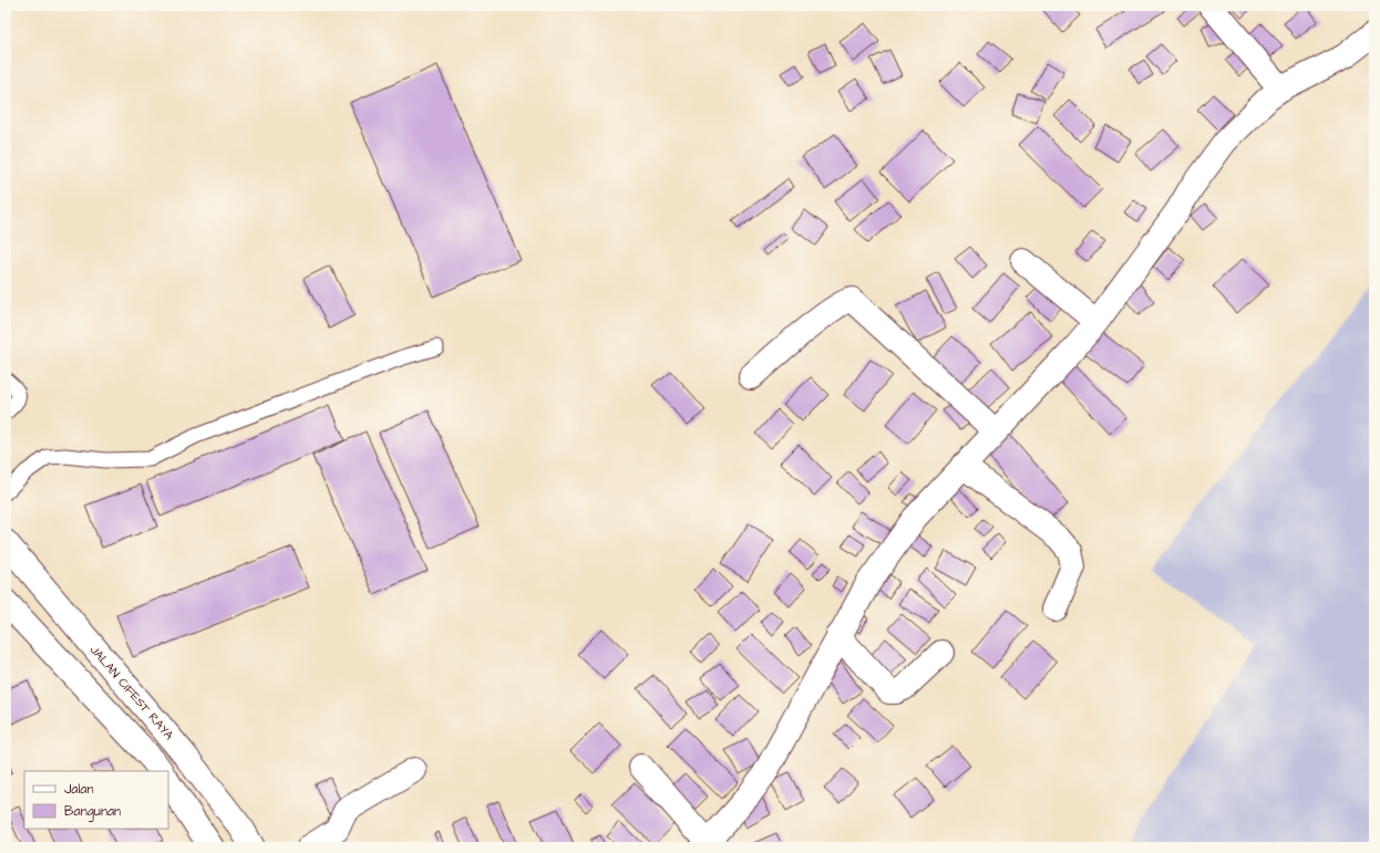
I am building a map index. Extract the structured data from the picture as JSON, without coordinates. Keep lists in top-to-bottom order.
{
  "streets": {
    "street": ["JALAN CIFEST RAYA"]
  },
  "legend": ["Jalan", "Bangunan"]
}
